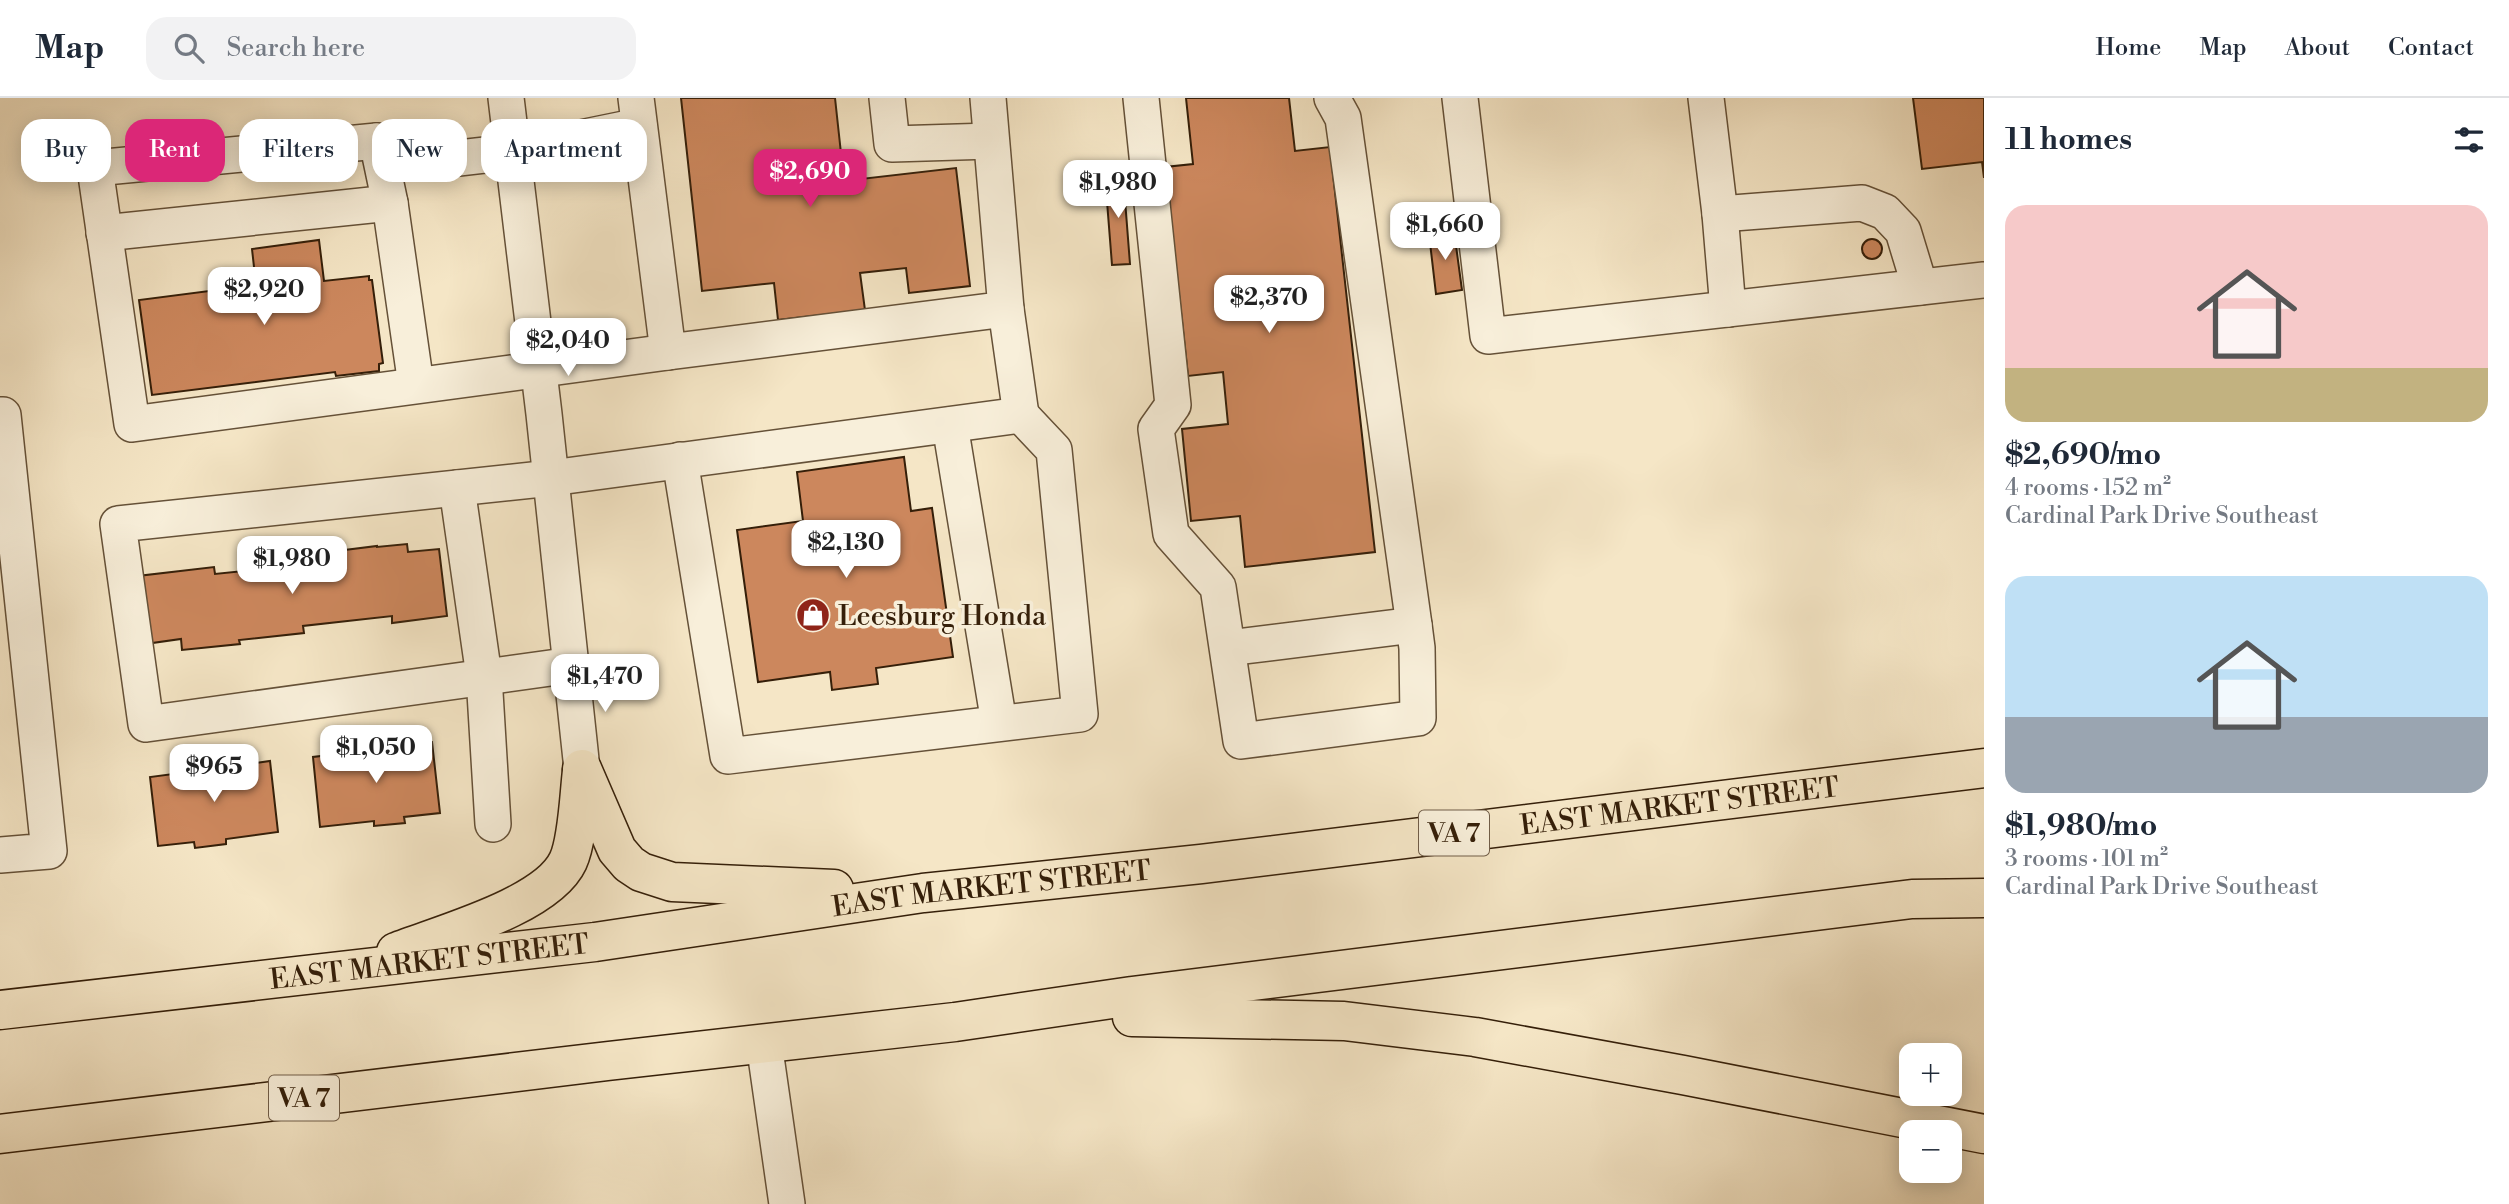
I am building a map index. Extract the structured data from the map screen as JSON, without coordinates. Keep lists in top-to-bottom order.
{
  "streets": {
    "highway": ["EAST MARKET STREET", "VA 7"]
  },
  "places": {
    "shop": ["Leesburg Honda"]
  },
  "page": {
    "header": "Map",
    "search": "Search here",
    "nav": [
      "Home",
      "Map",
      "About",
      "Contact"
    ],
    "heading": "11 homes",
    "chip": [
      "Buy",
      "Rent",
      "Filters",
      "New",
      "Apartment"
    ],
    "price": [
      "$2,690",
      "$1,980",
      "$1,660",
      "$2,920",
      "$2,370",
      "$2,040",
      "$2,130",
      "$1,980",
      "$1,470",
      "$1,050",
      "$965"
    ],
    "list": [
      {
        "name": "$2,690/mo",
        "note": "4 rooms · 152 m² · Cardinal Park Drive Southeast"
      },
      {
        "name": "$1,980/mo",
        "note": "3 rooms · 101 m² · Cardinal Park Drive Southeast"
      }
    ],
    "map_buttons": ["+", "−"]
  }
}
